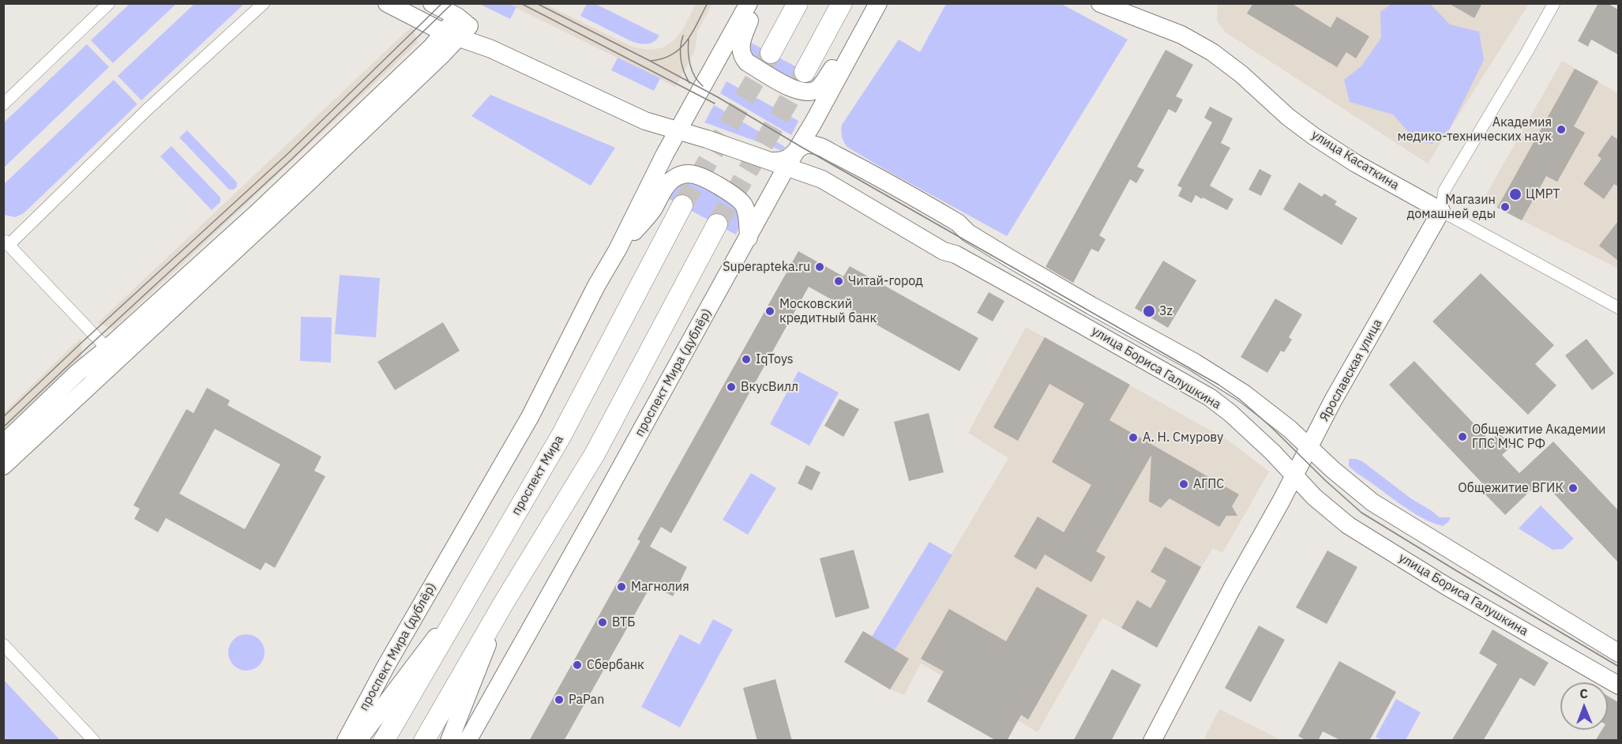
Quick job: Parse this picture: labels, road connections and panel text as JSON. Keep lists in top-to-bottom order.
{
  "streets": {
    "main road": [
      "улица Касаткина",
      "улица Бориса Галушкина",
      "Ярославская улица",
      "проспект Мира (дублёр)",
      "проспект Мира"
    ]
  },
  "crossings": [
    ["улица Касаткина", "Ярославская улица"],
    ["улица Бориса Галушкина", "Ярославская улица"],
    ["улица Бориса Галушкина", "проспект Мира (дублёр)"]
  ],
  "places": [
    "Академия медико-технических наук",
    "ЦМРТ",
    "Магазин домашней еды",
    "Superapteka.ru",
    "Читай-город",
    "Московский кредитный банк",
    "3z",
    "IqToys",
    "ВкусВилл",
    "Общежитие Академии ГПС МЧС РФ",
    "А. Н. Смурову",
    "АГПС",
    "Общежитие ВГИК",
    "Магнолия",
    "ВТБ",
    "Сбербанк",
    "PaPan"
  ],
  "north": "top"
}
